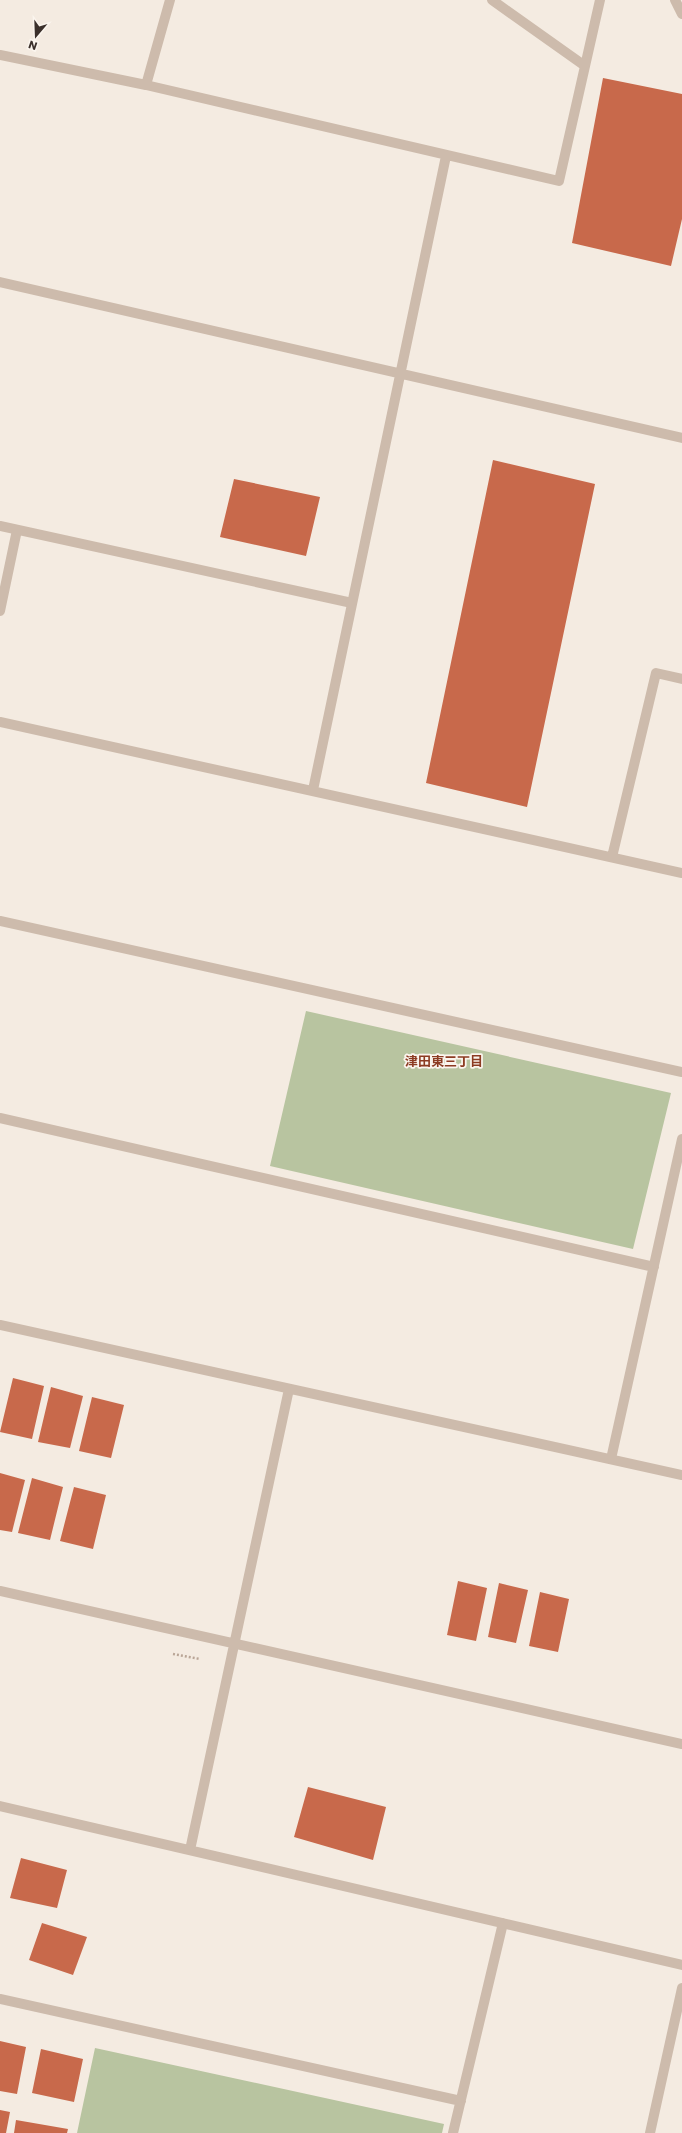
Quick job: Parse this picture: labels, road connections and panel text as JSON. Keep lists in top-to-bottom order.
{
  "districts": ["津田東三丁目"],
  "north": "bottom"
}
